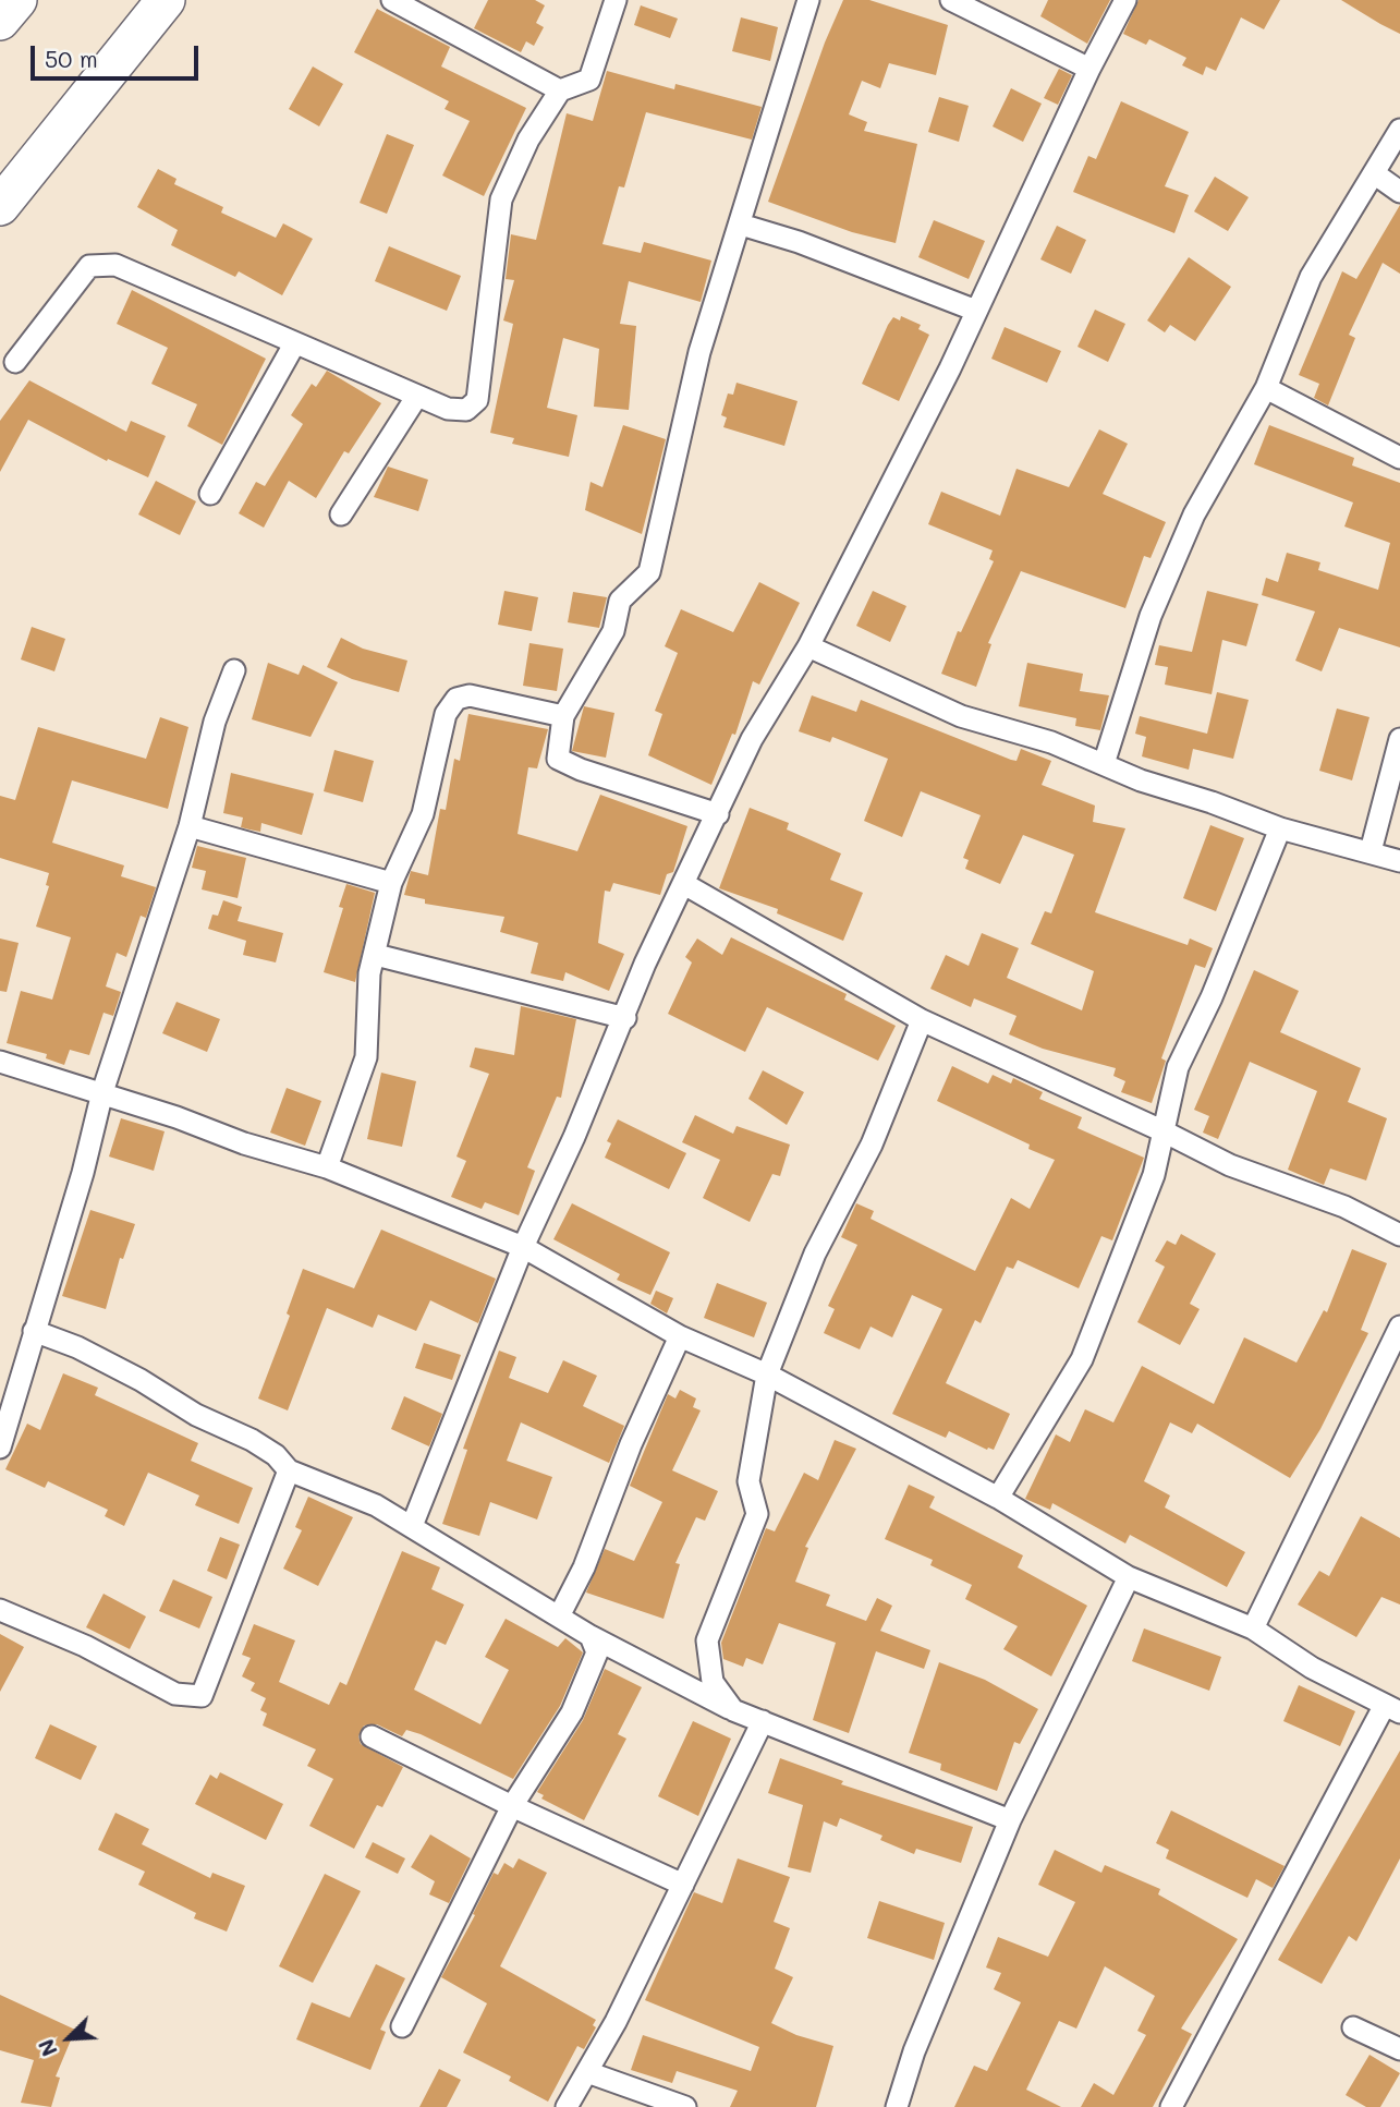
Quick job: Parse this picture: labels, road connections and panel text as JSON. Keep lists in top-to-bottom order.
{
  "scale_bar": "50 m",
  "north": "bottom left"
}
